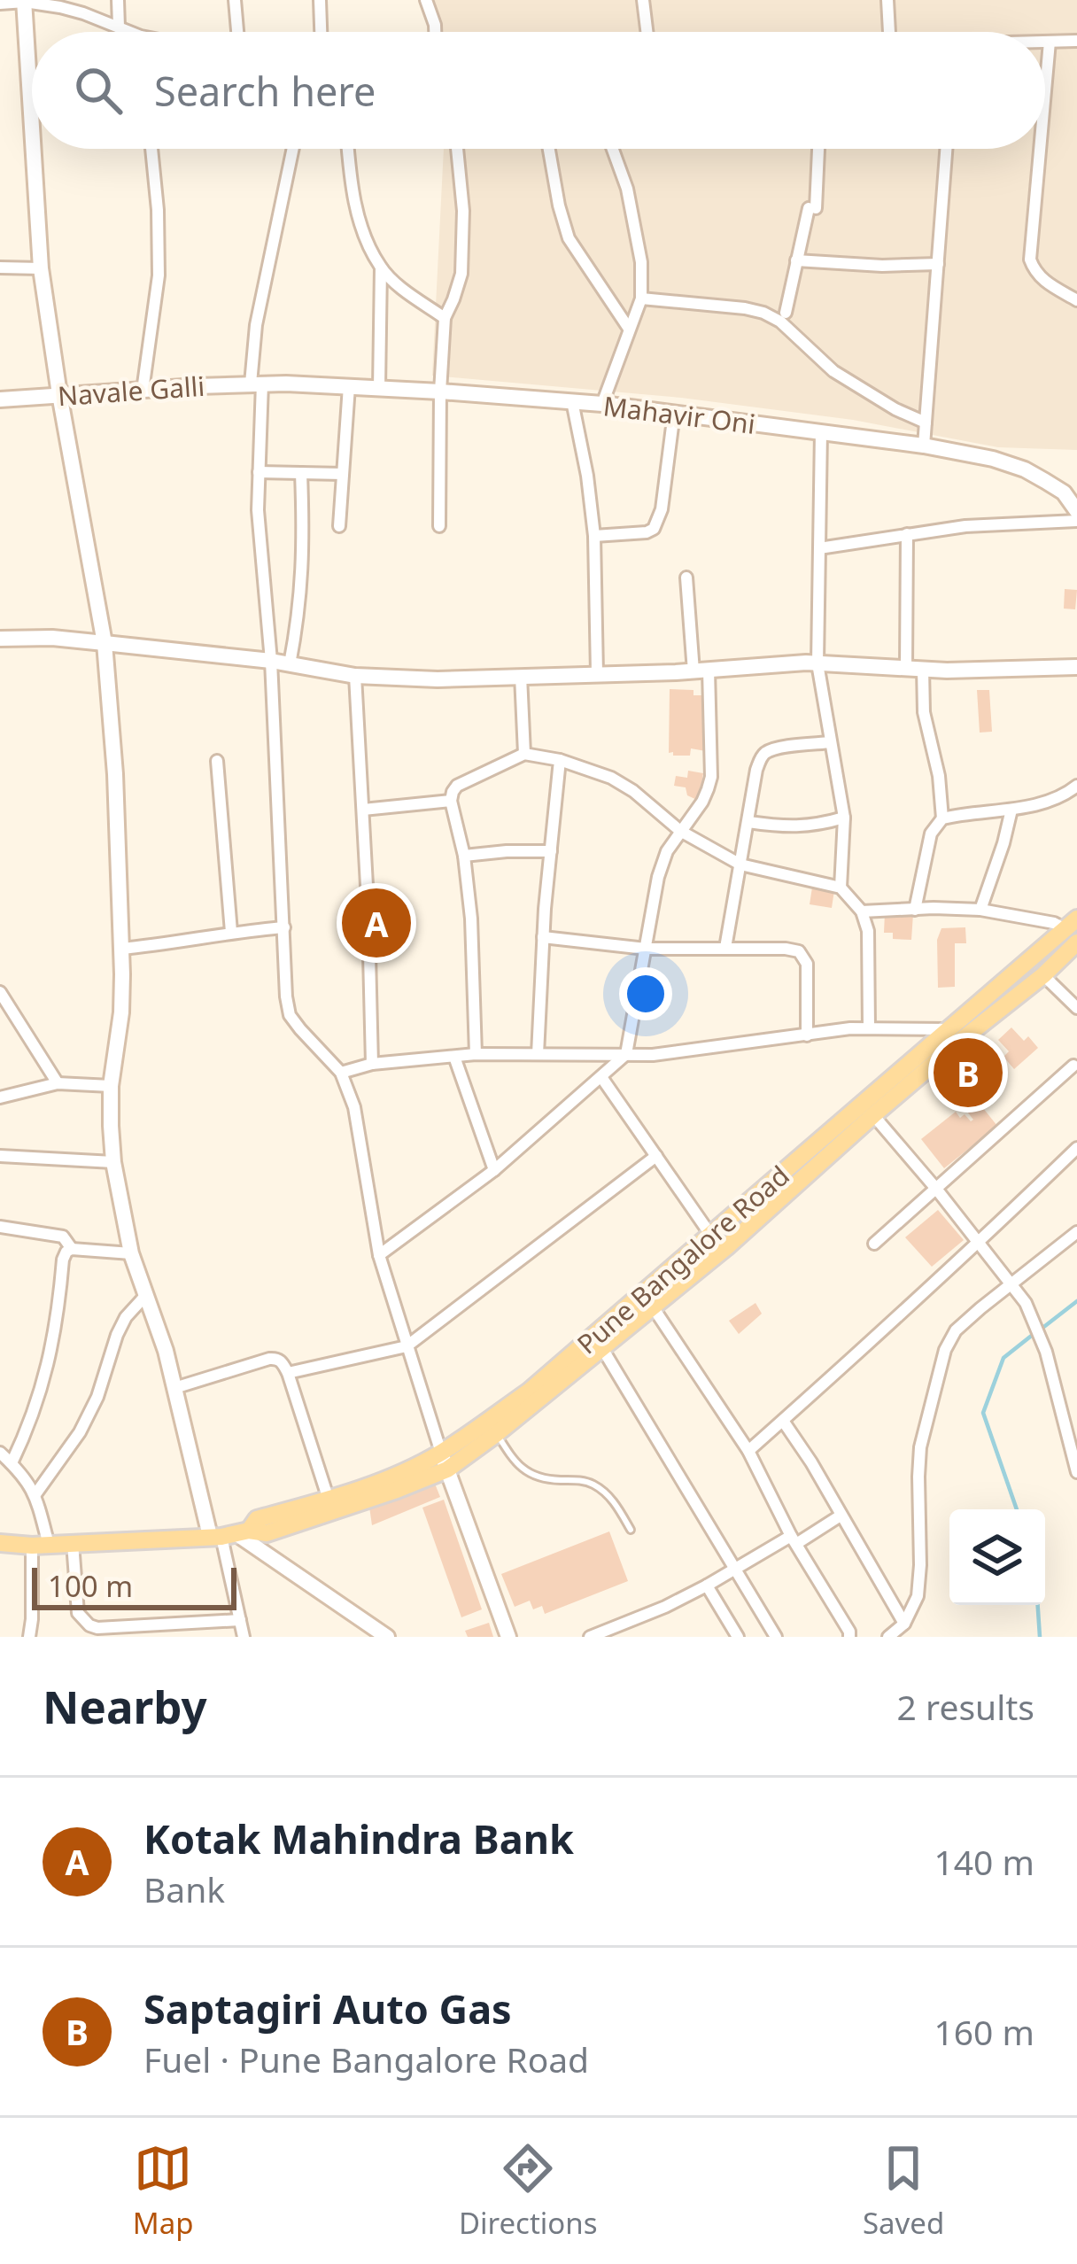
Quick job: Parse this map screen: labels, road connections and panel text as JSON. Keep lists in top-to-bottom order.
{
  "streets": {
    "main road": ["Pune Bangalore Road"],
    "street": ["Navale Galli", "Mahavir Oni"]
  },
  "crossings": [
    ["Navale Galli", "Mahavir Oni"]
  ],
  "scale_bar": "100 m",
  "page": {
    "search": "Search here",
    "pins": ["A", "B"],
    "scale": "100 m",
    "heading": ["Nearby", "2 results"],
    "list": [
      {
        "mark": "A",
        "name": "Kotak Mahindra Bank",
        "note": "Bank",
        "value": "140 m"
      },
      {
        "mark": "B",
        "name": "Saptagiri Auto Gas",
        "note": "Fuel · Pune Bangalore Road",
        "value": "160 m"
      }
    ],
    "nav": ["Map", "Directions", "Saved"]
  }
}
